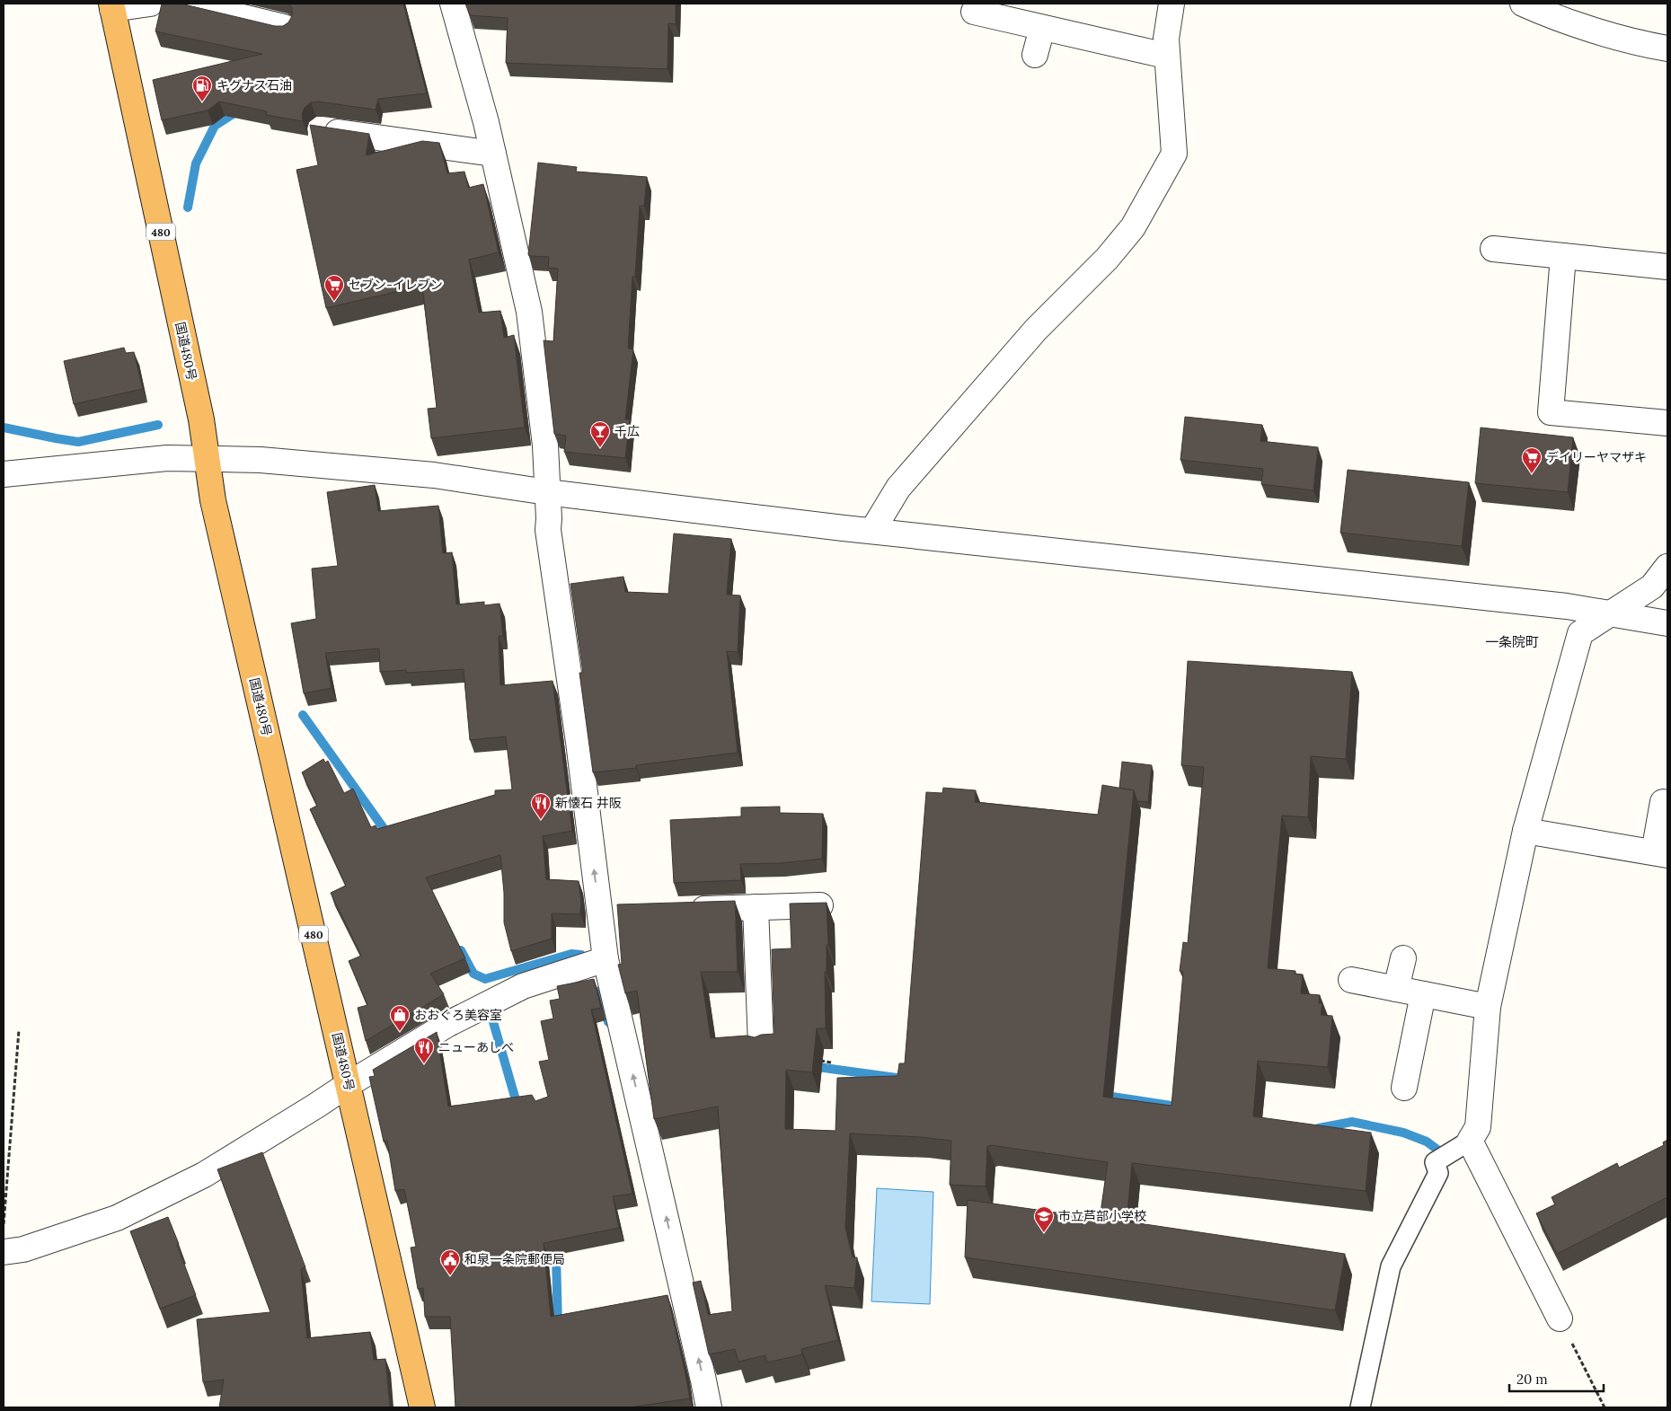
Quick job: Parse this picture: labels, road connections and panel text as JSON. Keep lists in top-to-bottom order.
{
  "streets": {
    "highway": ["480", "国道480号"]
  },
  "districts": ["一条院町"],
  "places": {
    "fuel station": ["キグナス石油"],
    "supermarket": ["セブン-イレブン", "デイリーヤマザキ"],
    "bar": ["千広"],
    "restaurant": ["新懐石 井阪", "ニューあしべ"],
    "shop": ["おおぐろ美容室"],
    "school or university": ["市立芦部小学校"],
    "public building": ["和泉一条院郵便局"]
  },
  "scale_bar": "20 m"
}
